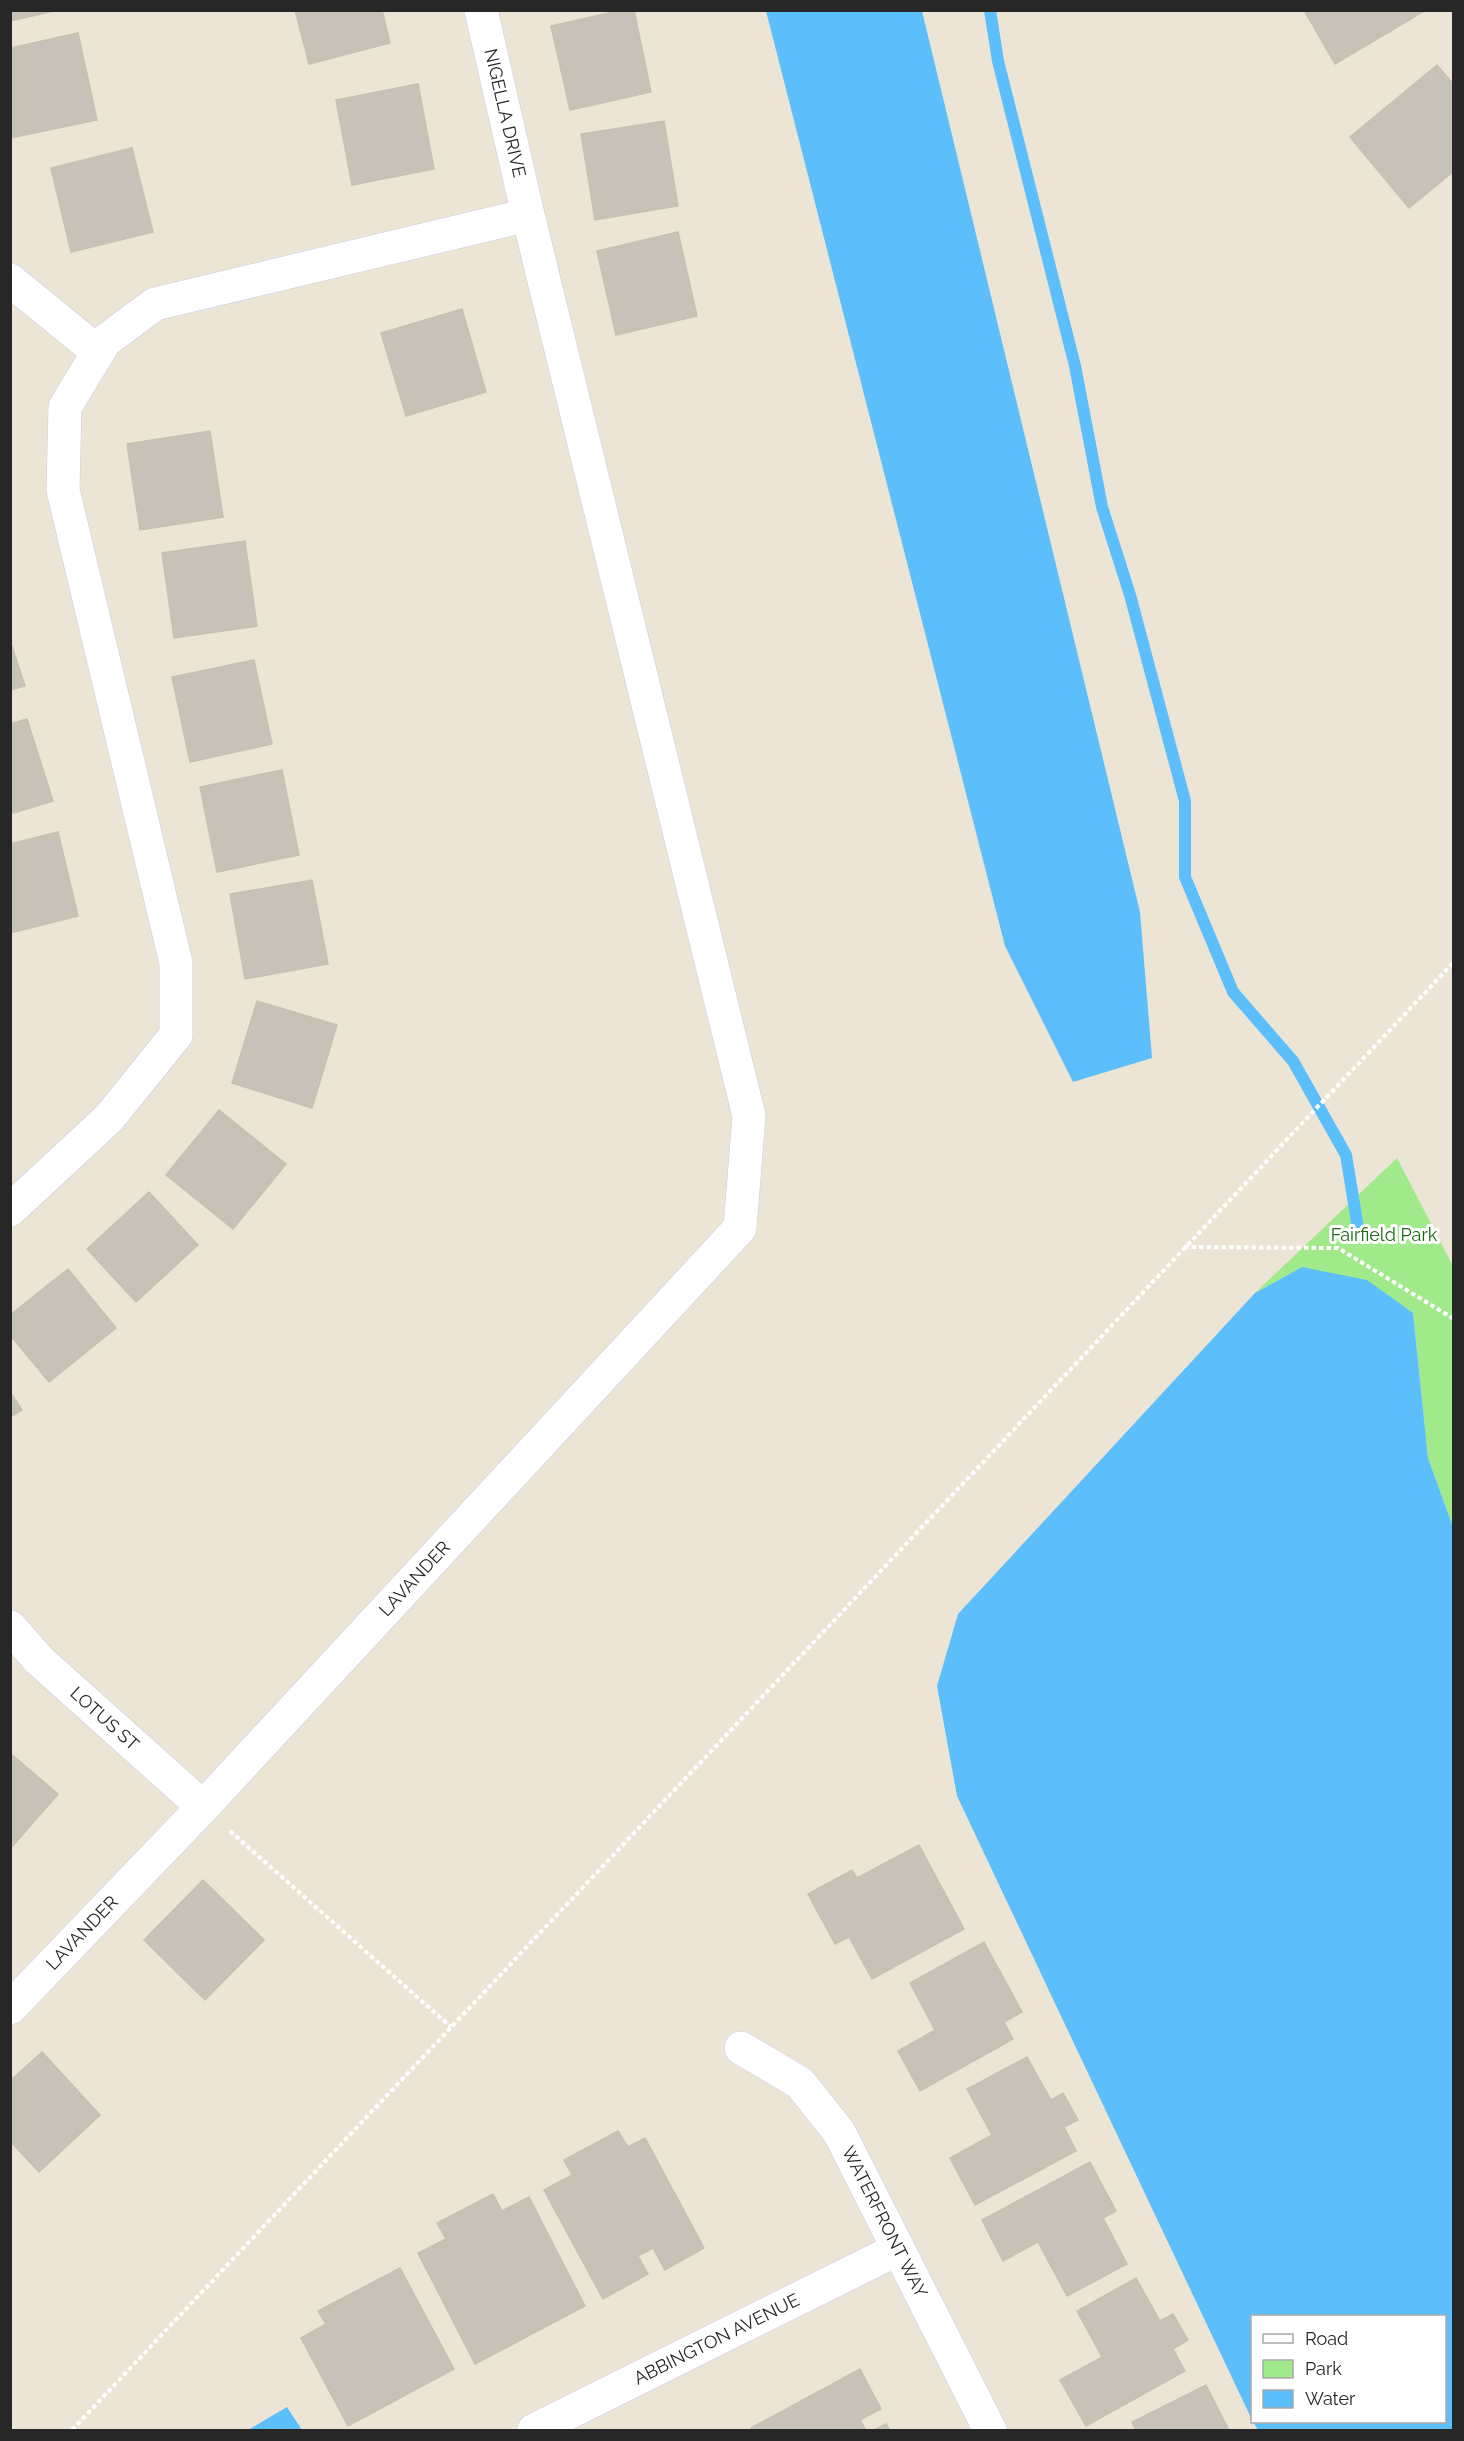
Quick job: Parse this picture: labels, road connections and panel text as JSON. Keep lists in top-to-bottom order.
{
  "streets": {
    "street": [
      "NIGELLA DRIVE",
      "LAVANDER",
      "LOTUS ST",
      "WATERFRONT WAY",
      "ABBINGTON AVENUE"
    ]
  },
  "crossings": [
    ["NIGELLA DRIVE", "LAVANDER"],
    ["LAVANDER", "LOTUS ST"],
    ["WATERFRONT WAY", "ABBINGTON AVENUE"]
  ],
  "parks": ["Fairfield Park"],
  "legend": ["Road", "Park", "Water"]
}
